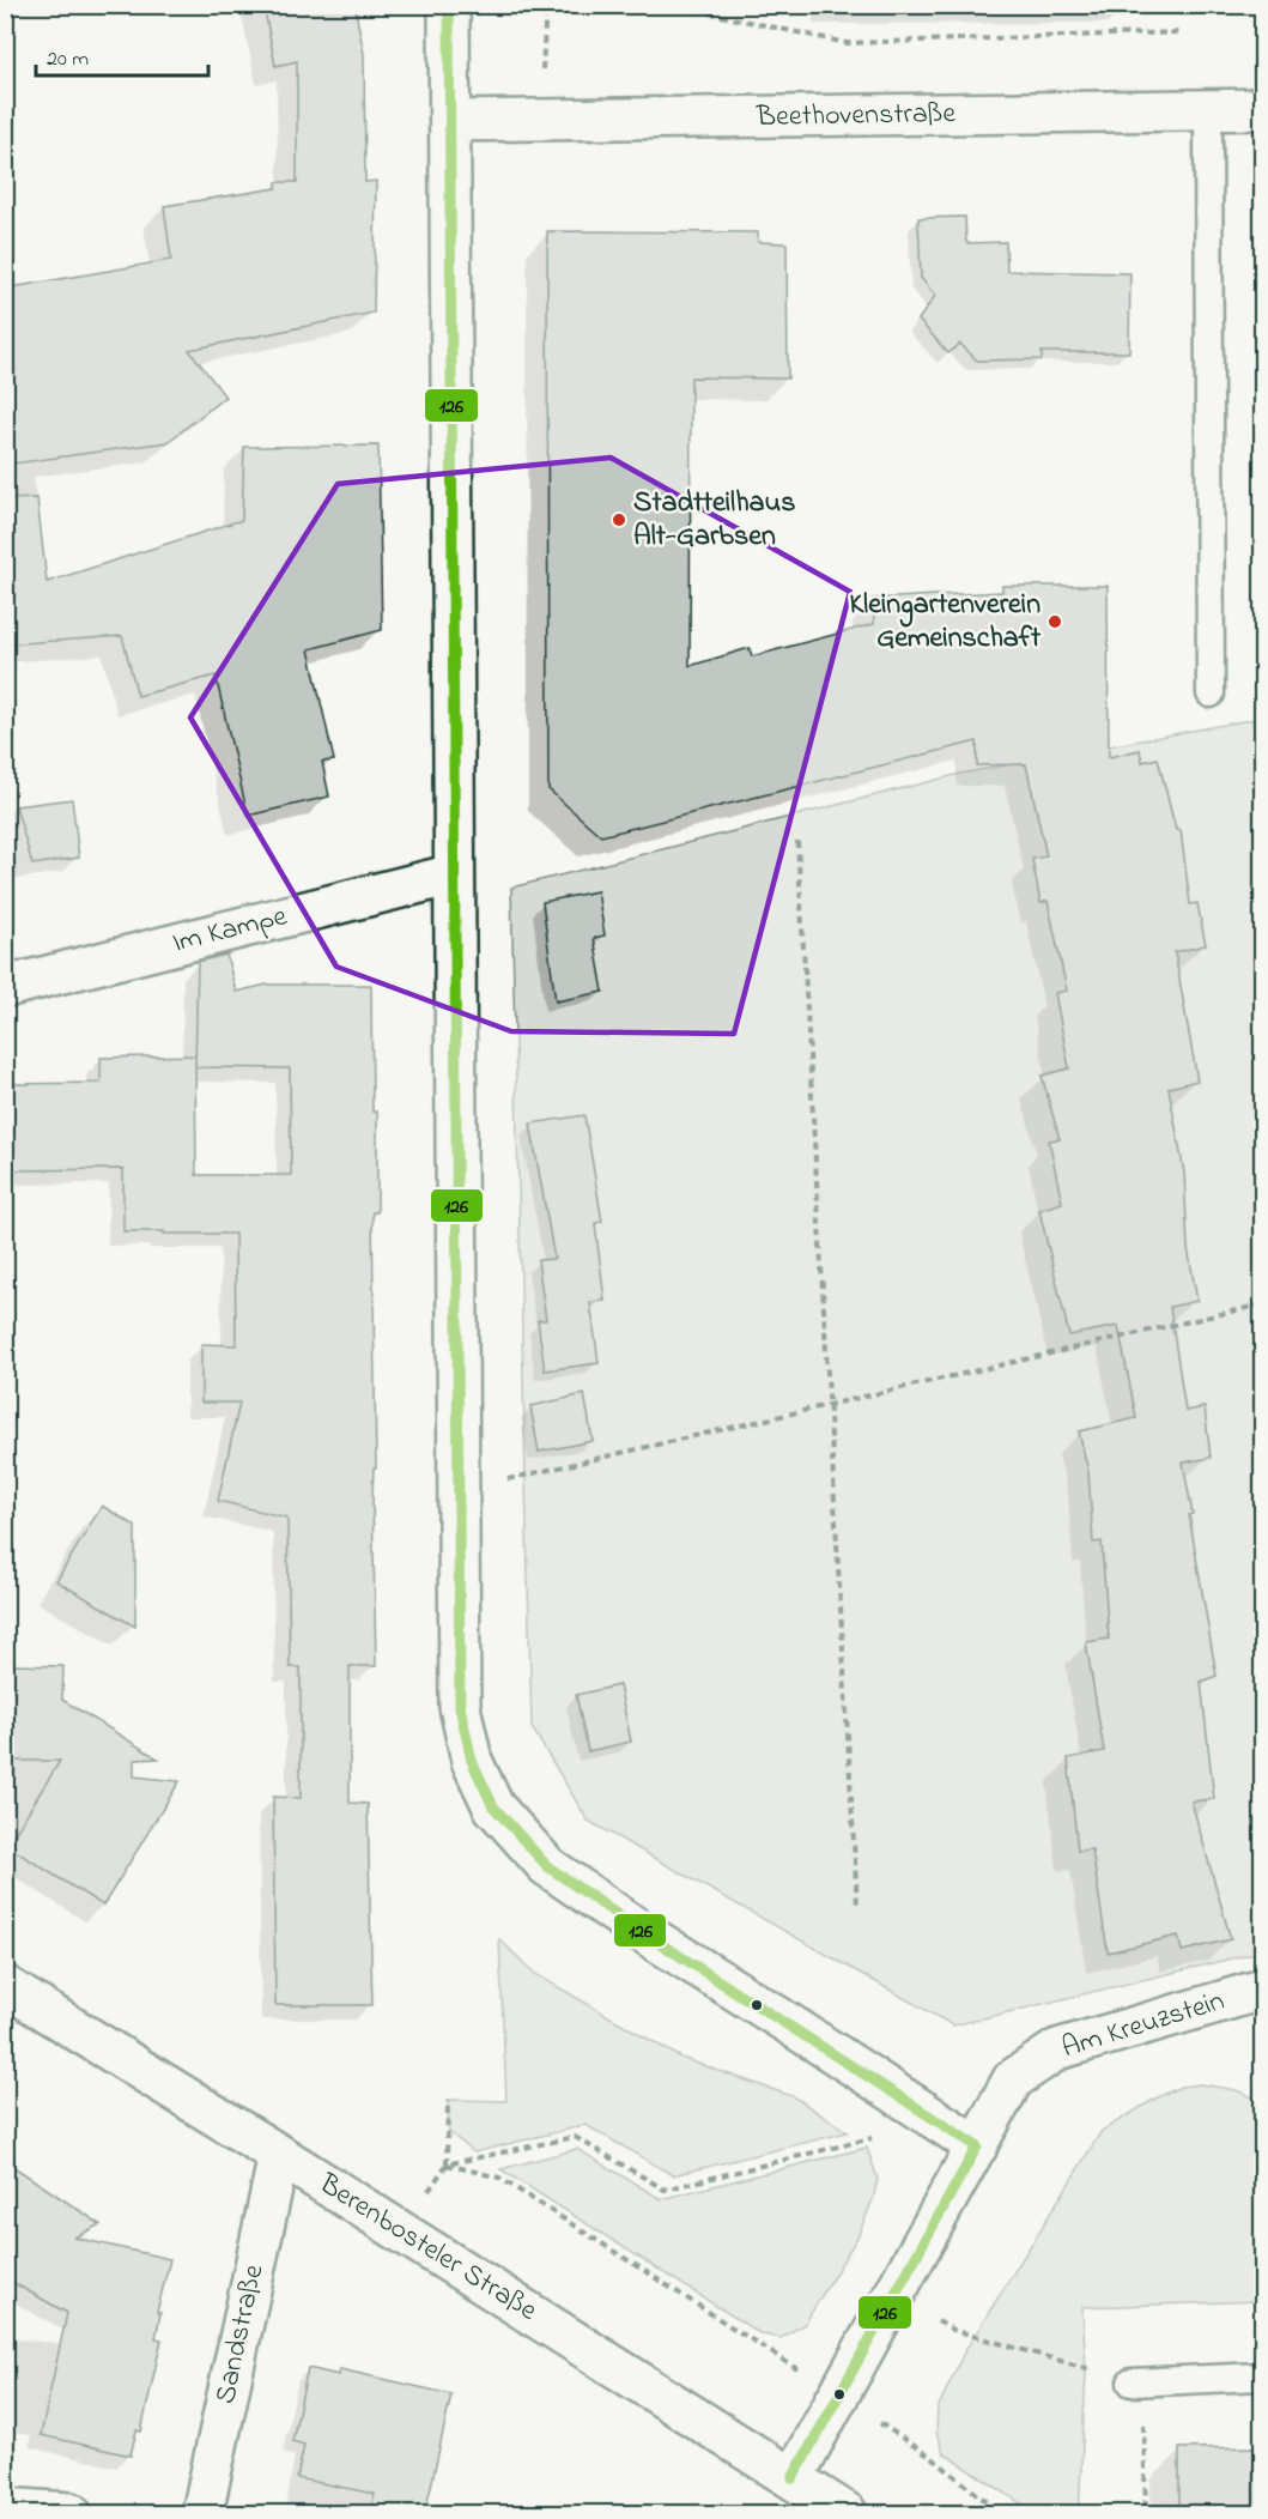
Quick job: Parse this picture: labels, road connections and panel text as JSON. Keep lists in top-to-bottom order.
{
  "streets": {
    "street": [
      "Beethovenstraße",
      "Im Kampe",
      "Am Kreuzstein",
      "Berenbosteler Straße",
      "Sandstraße"
    ]
  },
  "crossings": [
    ["Am Kreuzstein", "Berenbosteler Straße"],
    ["Berenbosteler Straße", "Sandstraße"]
  ],
  "places": ["Stadtteilhaus Alt-Garbsen", "Kleingartenverein Gemeinschaft"],
  "lines": ["transit line 126"],
  "scale_bar": "20 m"
}
